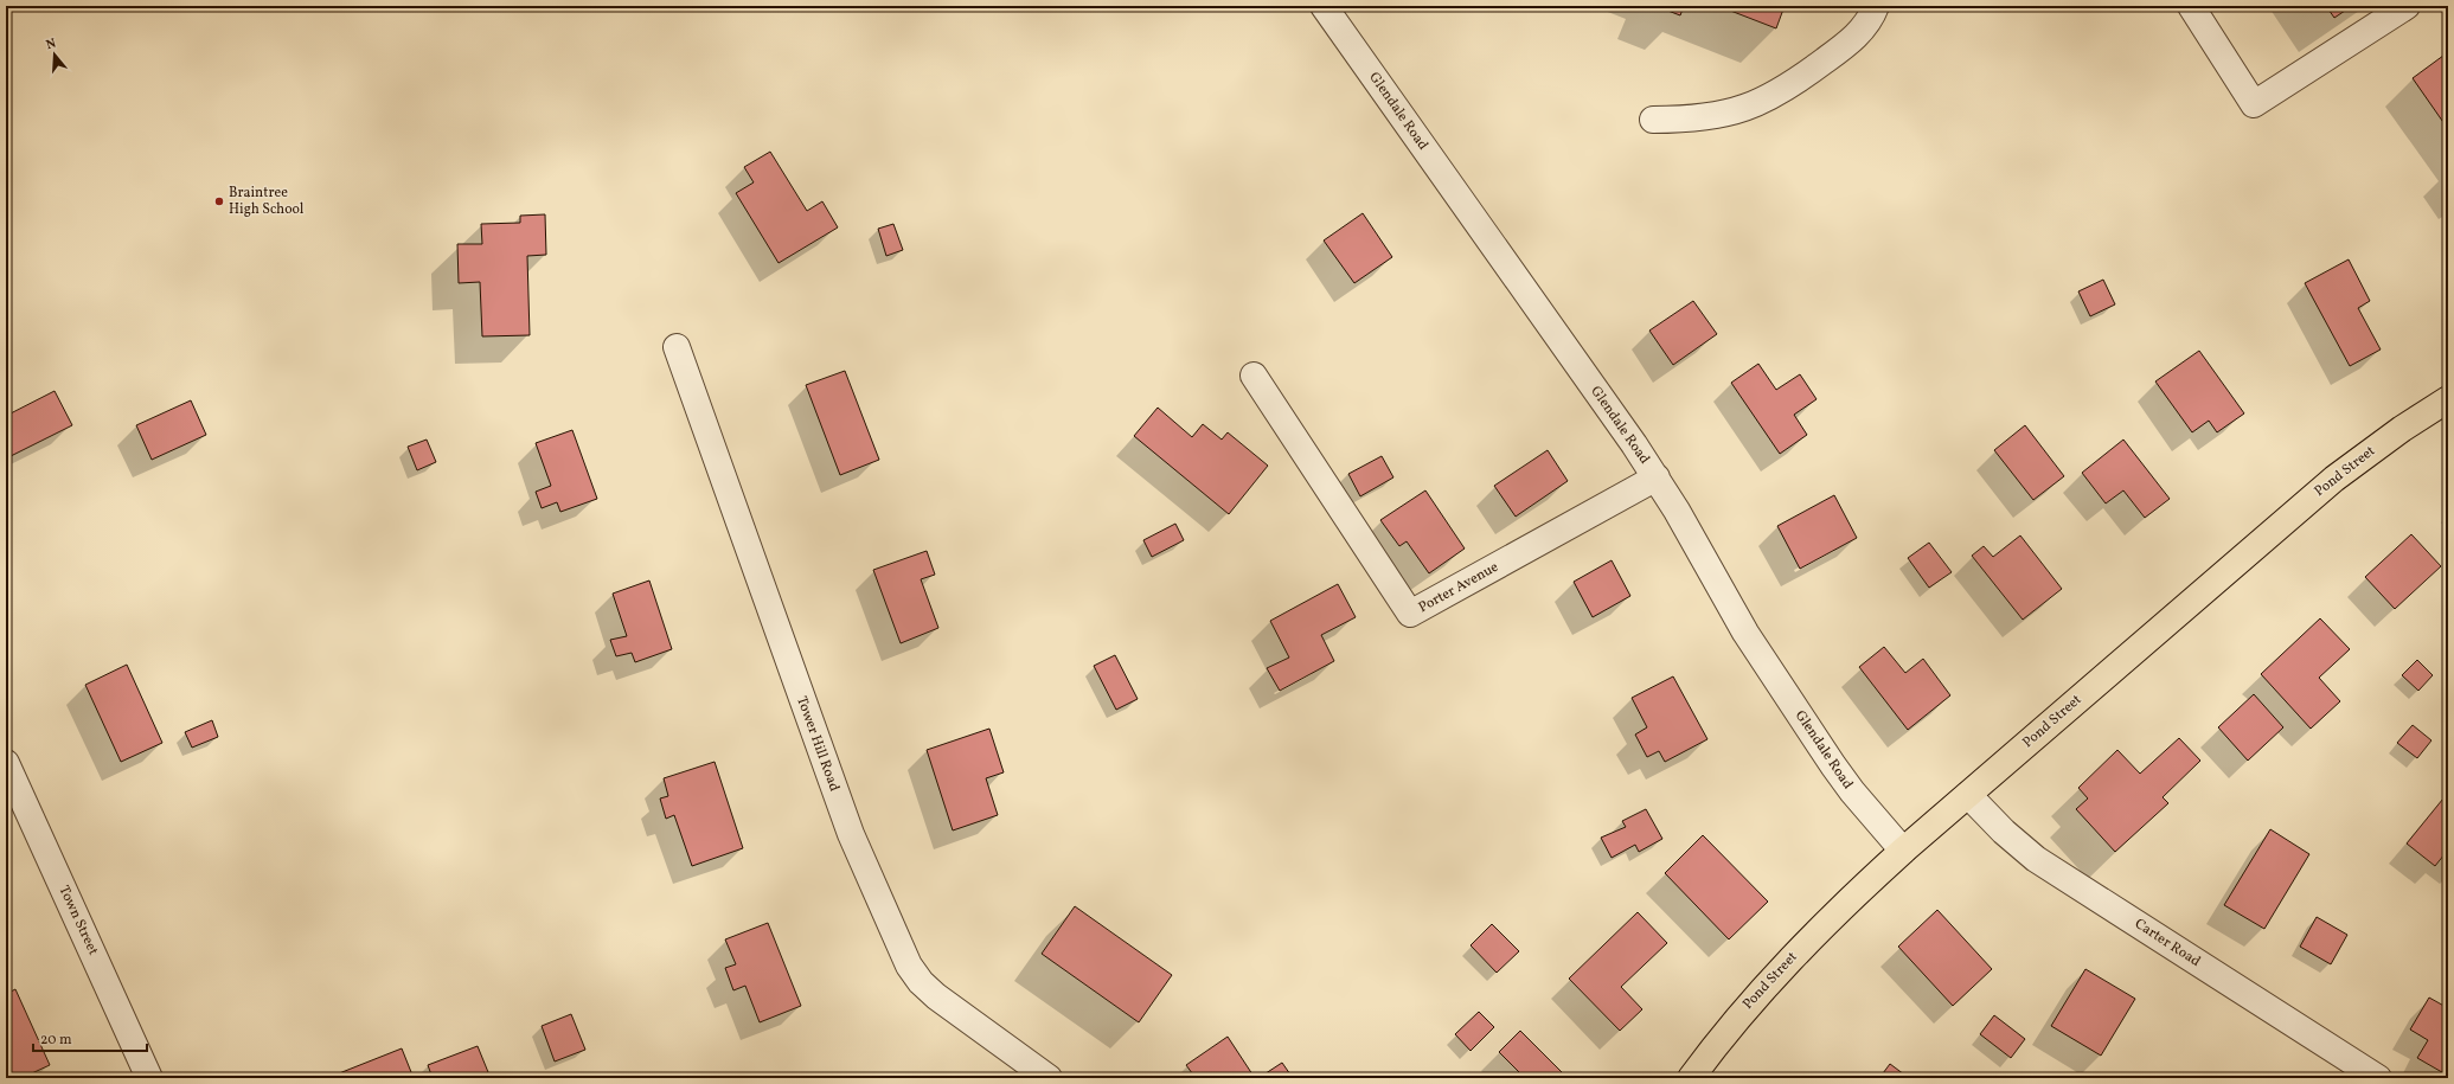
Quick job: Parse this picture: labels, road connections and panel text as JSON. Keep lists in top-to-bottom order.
{
  "streets": {
    "main road": ["Pond Street"],
    "street": [
      "Glendale Road",
      "Porter Avenue",
      "Tower Hill Road",
      "Town Street",
      "Carter Road"
    ]
  },
  "crossings": [
    ["Glendale Road", "Pond Street"],
    ["Glendale Road", "Porter Avenue"],
    ["Pond Street", "Carter Road"]
  ],
  "places": ["Braintree High School"],
  "scale_bar": "20 m",
  "north": "top"
}
